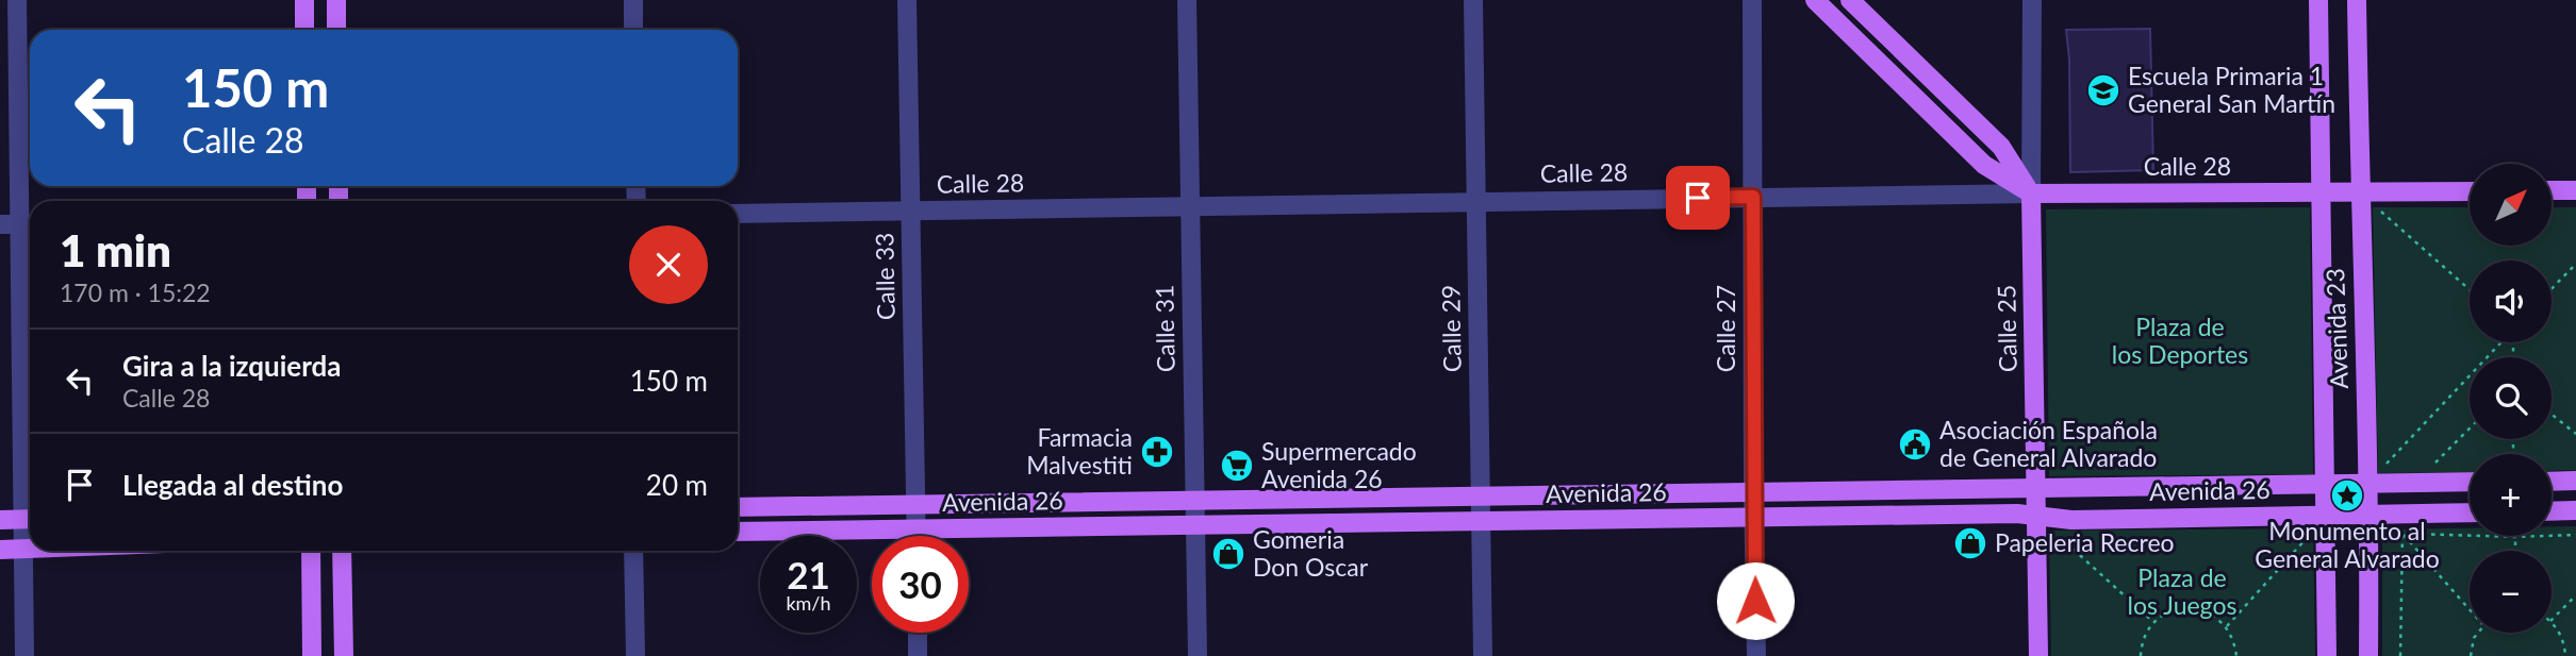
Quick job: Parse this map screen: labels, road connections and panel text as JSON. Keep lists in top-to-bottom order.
{
  "streets": {
    "main road": [
      "Calle 28",
      "Calle 25",
      "Avenida 23",
      "Avenida 26"
    ],
    "street": [
      "Calle 33",
      "Calle 31",
      "Calle 29",
      "Calle 27"
    ]
  },
  "crossings": [
    ["Calle 28", "Calle 33"],
    ["Calle 28", "Calle 31"],
    ["Calle 28", "Calle 29"],
    ["Calle 28", "Calle 27"],
    ["Calle 28", "Calle 25"],
    ["Calle 28", "Avenida 23"],
    ["Calle 33", "Avenida 26"],
    ["Calle 31", "Avenida 26"],
    ["Calle 29", "Avenida 26"],
    ["Calle 27", "Avenida 26"],
    ["Calle 25", "Avenida 26"],
    ["Avenida 23", "Avenida 26"]
  ],
  "parks": ["Plaza de los Deportes", "Plaza de los Juegos"],
  "places": {
    "school or university": ["Escuela Primaria 1 General San Martín"],
    "public building": ["Asociación Española de General Alvarado"],
    "pharmacy": ["Farmacia Malvestiti"],
    "supermarket": ["Supermercado Avenida 26"],
    "place": ["Monumento al General Alvarado"],
    "shop": ["Papeleria Recreo", "Gomeria Don Oscar"]
  },
  "north": "top right",
  "page": {
    "turn": ["150 m", "Calle 28"],
    "map_buttons": ["+", "−"],
    "heading": ["1 min", "170 m · 15:22"],
    "list": [
      {
        "name": "Gira a la izquierda",
        "note": "Calle 28",
        "value": "150 m"
      },
      {
        "name": "Llegada al destino",
        "value": "20 m"
      }
    ],
    "speed": "21 km/h",
    "limit": "30"
  }
}
